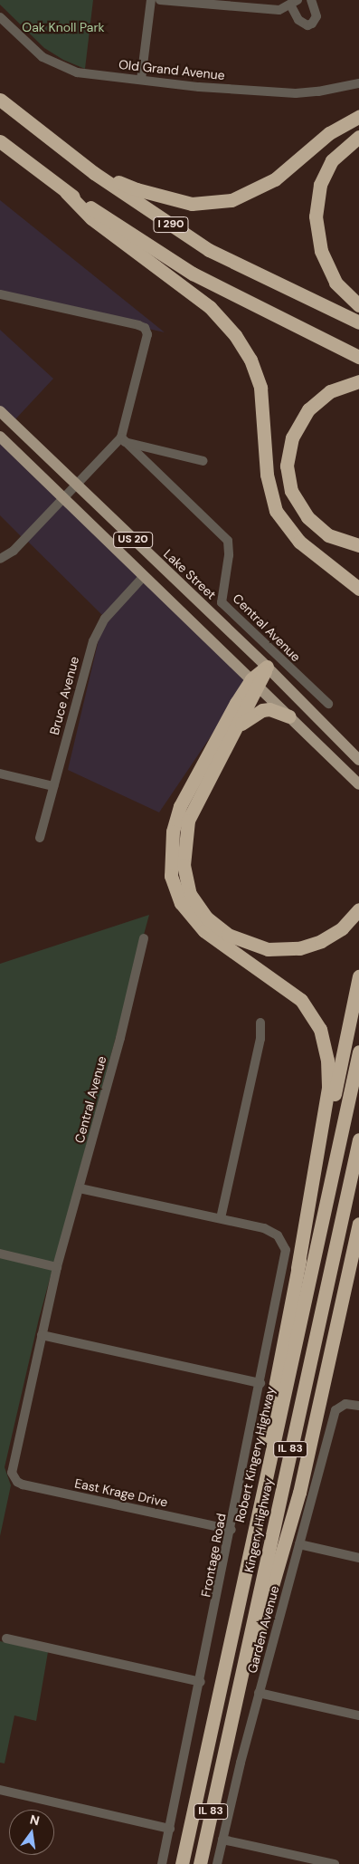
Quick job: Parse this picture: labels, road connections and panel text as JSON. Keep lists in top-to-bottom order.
{
  "streets": {
    "highway": [
      "I 290",
      "IL 83",
      "Robert Kingery Highway",
      "Kingery Highway"
    ],
    "main road": ["US 20", "Lake Street"],
    "street": [
      "Old Grand Avenue",
      "Central Avenue",
      "Bruce Avenue",
      "East Krage Drive",
      "Frontage Road",
      "Garden Avenue"
    ]
  },
  "crossings": [
    ["US 20", "Bruce Avenue"],
    ["Central Avenue", "East Krage Drive"],
    ["East Krage Drive", "Frontage Road"]
  ],
  "parks": ["Oak Knoll Park"],
  "north": "top"
}
